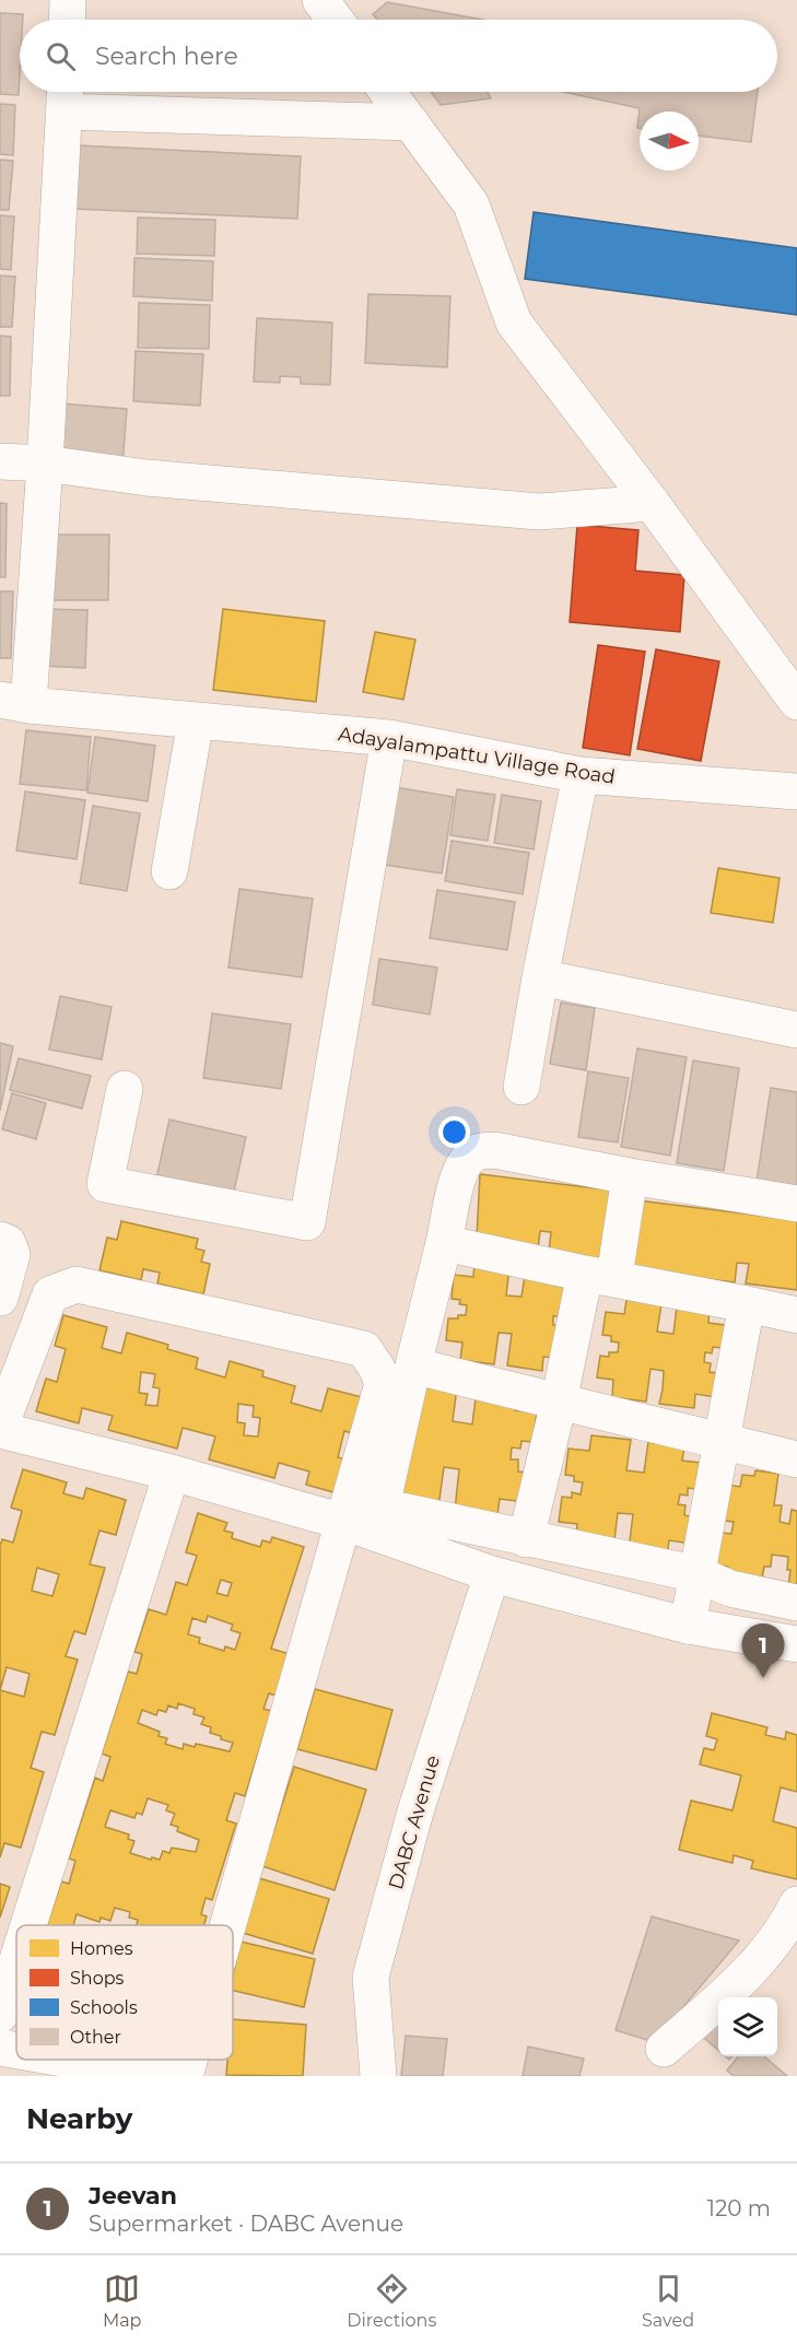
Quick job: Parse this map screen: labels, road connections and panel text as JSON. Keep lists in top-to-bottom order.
{
  "streets": {
    "street": ["Adayalampattu Village Road", "DABC Avenue"]
  },
  "legend": [
    "Homes",
    "Shops",
    "Schools",
    "Other"
  ],
  "north": "right",
  "page": {
    "search": "Search here",
    "pins": "1",
    "heading": "Nearby",
    "list": [
      {
        "mark": "1",
        "name": "Jeevan",
        "note": "Supermarket · DABC Avenue",
        "value": "120 m"
      }
    ],
    "nav": ["Map", "Directions", "Saved"]
  }
}
